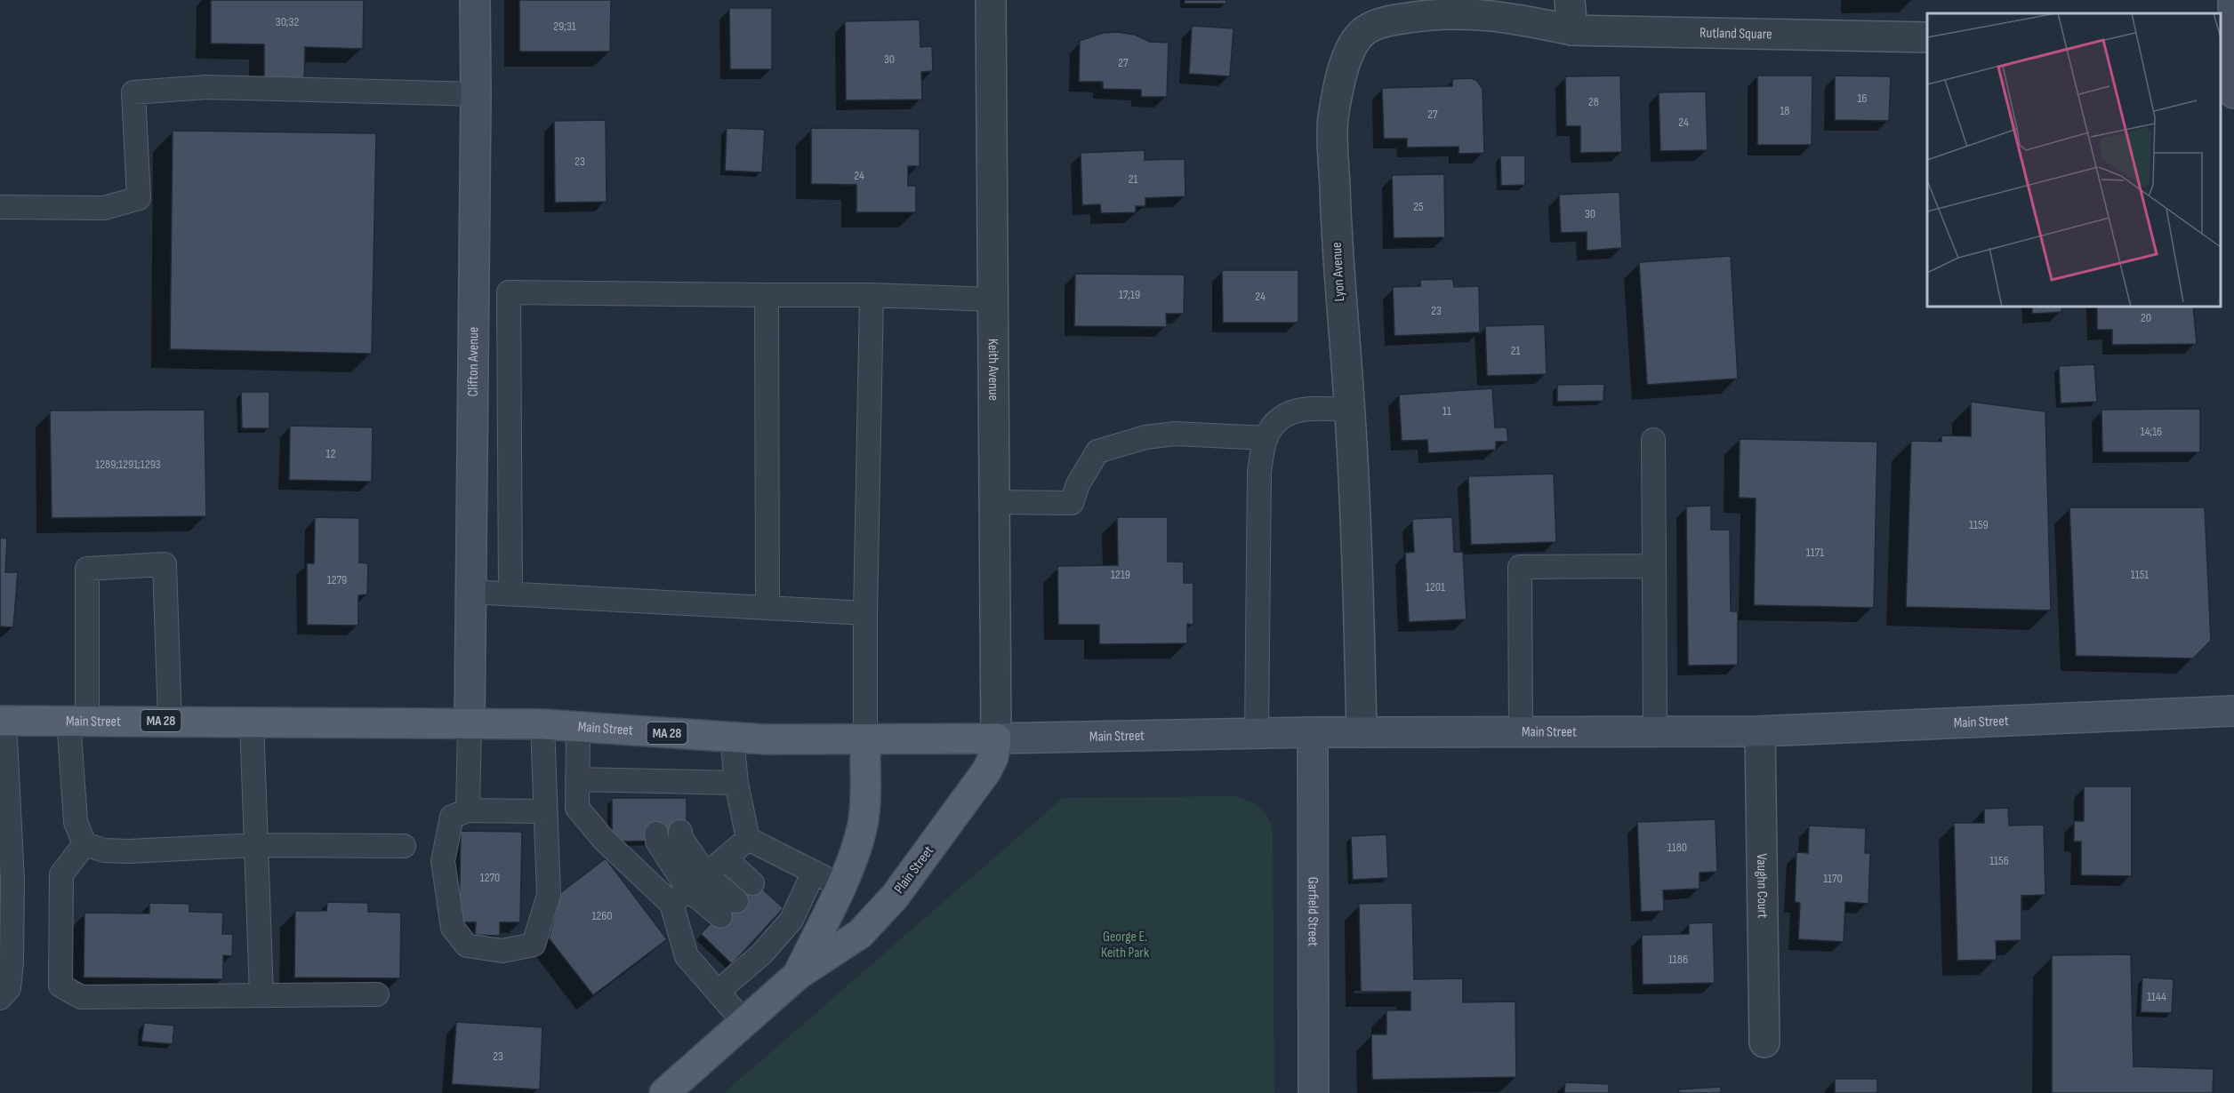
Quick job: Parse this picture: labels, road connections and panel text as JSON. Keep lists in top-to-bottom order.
{
  "streets": {
    "main road": [
      "Clifton Avenue",
      "Main Street",
      "MA 28",
      "Plain Street",
      "Garfield Street"
    ],
    "street": [
      "Rutland Square",
      "Lyon Avenue",
      "Keith Avenue",
      "Vaughn Court"
    ]
  },
  "crossings": [
    ["Rutland Square", "Lyon Avenue"],
    ["Lyon Avenue", "Main Street"],
    ["Clifton Avenue", "Main Street"],
    ["Keith Avenue", "Main Street"],
    ["Keith Avenue", "Plain Street"],
    ["Main Street", "Plain Street"],
    ["Main Street", "Vaughn Court"],
    ["Main Street", "Garfield Street"]
  ],
  "parks": ["George E. Keith Park"],
  "house_numbers": [
    "30;32",
    "29;31",
    "30",
    "27",
    "16",
    "28",
    "18",
    "27",
    "24",
    "23",
    "24",
    "21",
    "25",
    "30",
    "17;19",
    "24",
    "23",
    "20",
    "21",
    "11",
    "14;16",
    "12",
    "1289;1291;1293",
    "1159",
    "1171",
    "1219",
    "1151",
    "1279",
    "1201",
    "1180",
    "1156",
    "1270",
    "1170",
    "1260",
    "1186",
    "1144",
    "23"
  ]
}
